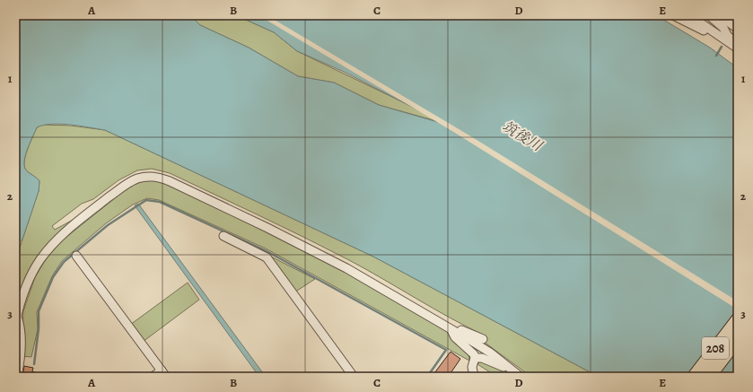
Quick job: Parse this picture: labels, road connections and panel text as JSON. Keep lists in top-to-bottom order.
{
  "streets": {
    "highway": ["208"]
  },
  "water": ["筑後川"],
  "grid": {
    "columns": [
      "A",
      "B",
      "C",
      "D",
      "E"
    ],
    "rows": ["1", "2", "3"]
  }
}
